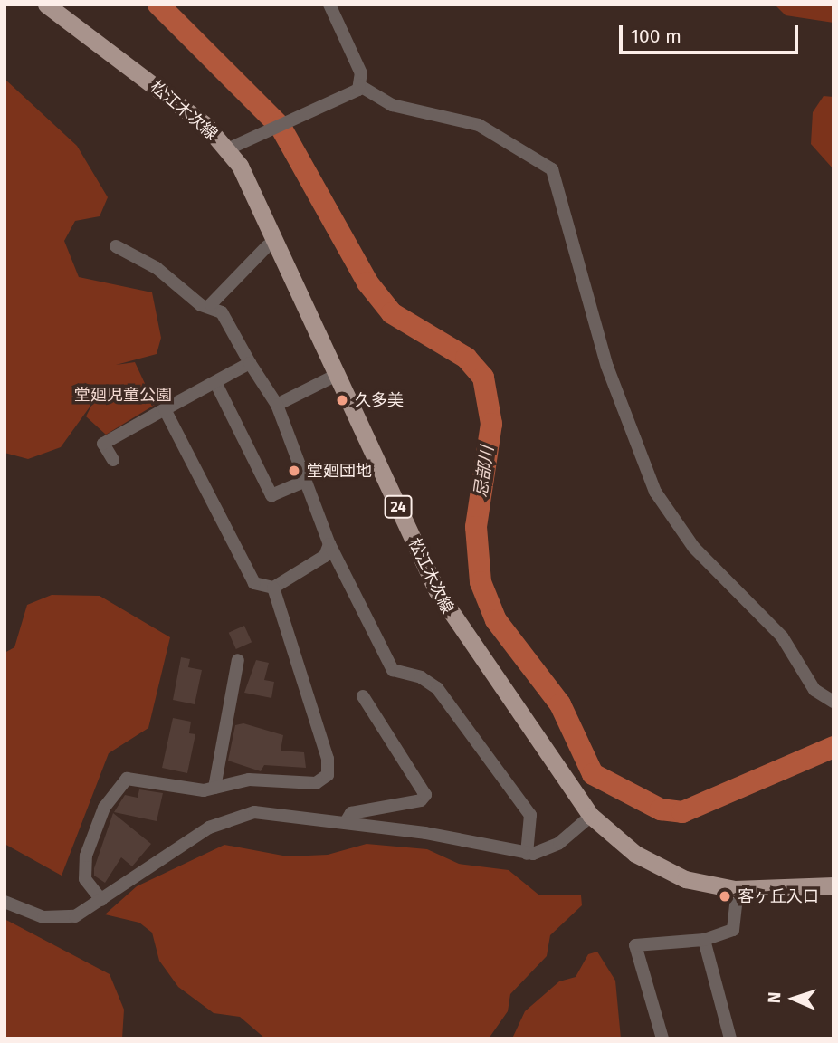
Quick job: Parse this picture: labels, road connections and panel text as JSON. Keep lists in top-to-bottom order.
{
  "streets": {
    "main road": ["松江木次線", "24"]
  },
  "water": ["忌部川"],
  "parks": ["堂廻児童公園"],
  "places": ["久多美", "堂廻団地", "客ヶ丘入口"],
  "scale_bar": "100 m",
  "north": "left"
}
